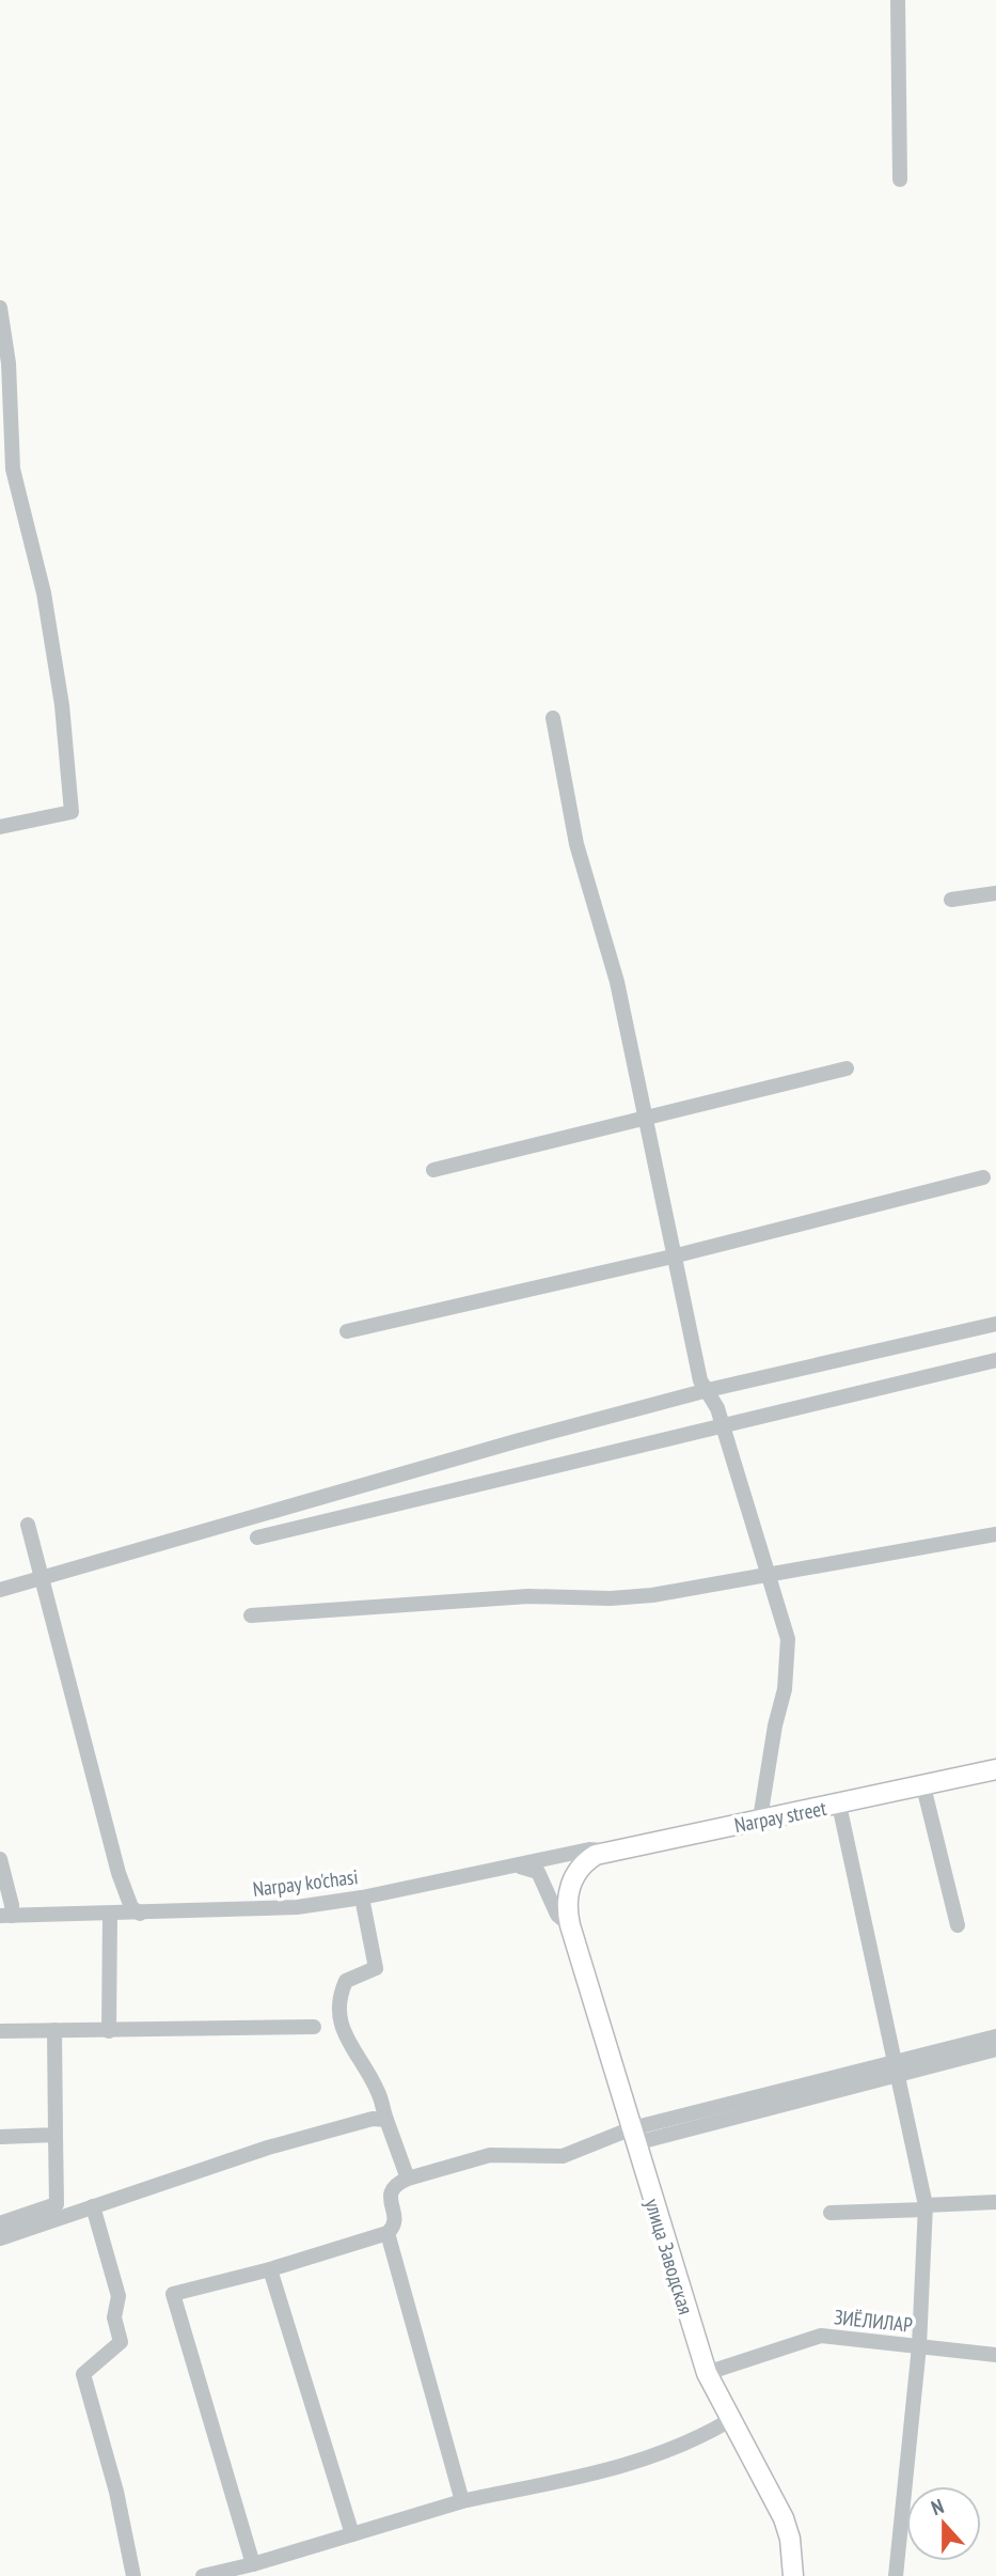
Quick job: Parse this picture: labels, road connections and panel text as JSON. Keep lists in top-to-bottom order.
{
  "streets": {
    "main road": ["Narpay street", "улица Заводская"],
    "street": ["Narpay ko'chasi", "ЗИЁЛИЛАР"]
  },
  "crossings": [
    ["Narpay street", "Narpay ko'chasi"],
    ["Narpay street", "улица Заводская"],
    ["Narpay ko'chasi", "улица Заводская"],
    ["улица Заводская", "ЗИЁЛИЛАР"]
  ],
  "north": "top"
}
